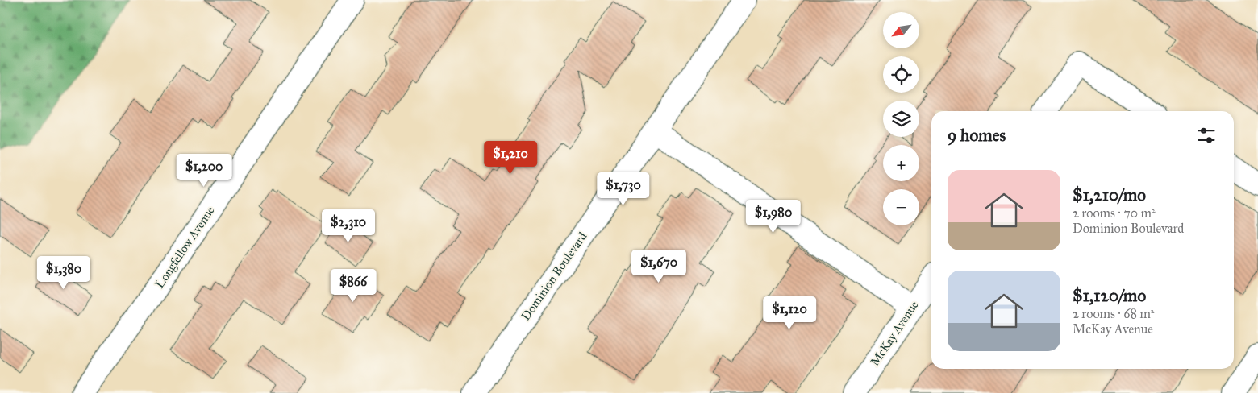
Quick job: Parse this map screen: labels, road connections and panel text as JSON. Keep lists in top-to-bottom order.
{
  "streets": {
    "street": ["Longfellow Avenue", "Dominion Boulevard", "McKay Avenue"]
  },
  "north": "bottom left",
  "page": {
    "map_buttons": ["+", "−"],
    "heading": "9 homes",
    "price": [
      "$1,210",
      "$1,200",
      "$1,730",
      "$1,980",
      "$2,310",
      "$1,670",
      "$1,380",
      "$866",
      "$1,120"
    ],
    "list": [
      {
        "name": "$1,210/mo",
        "note": "2 rooms · 70 m² · Dominion Boulevard"
      },
      {
        "name": "$1,120/mo",
        "note": "2 rooms · 68 m² · McKay Avenue"
      }
    ]
  }
}
